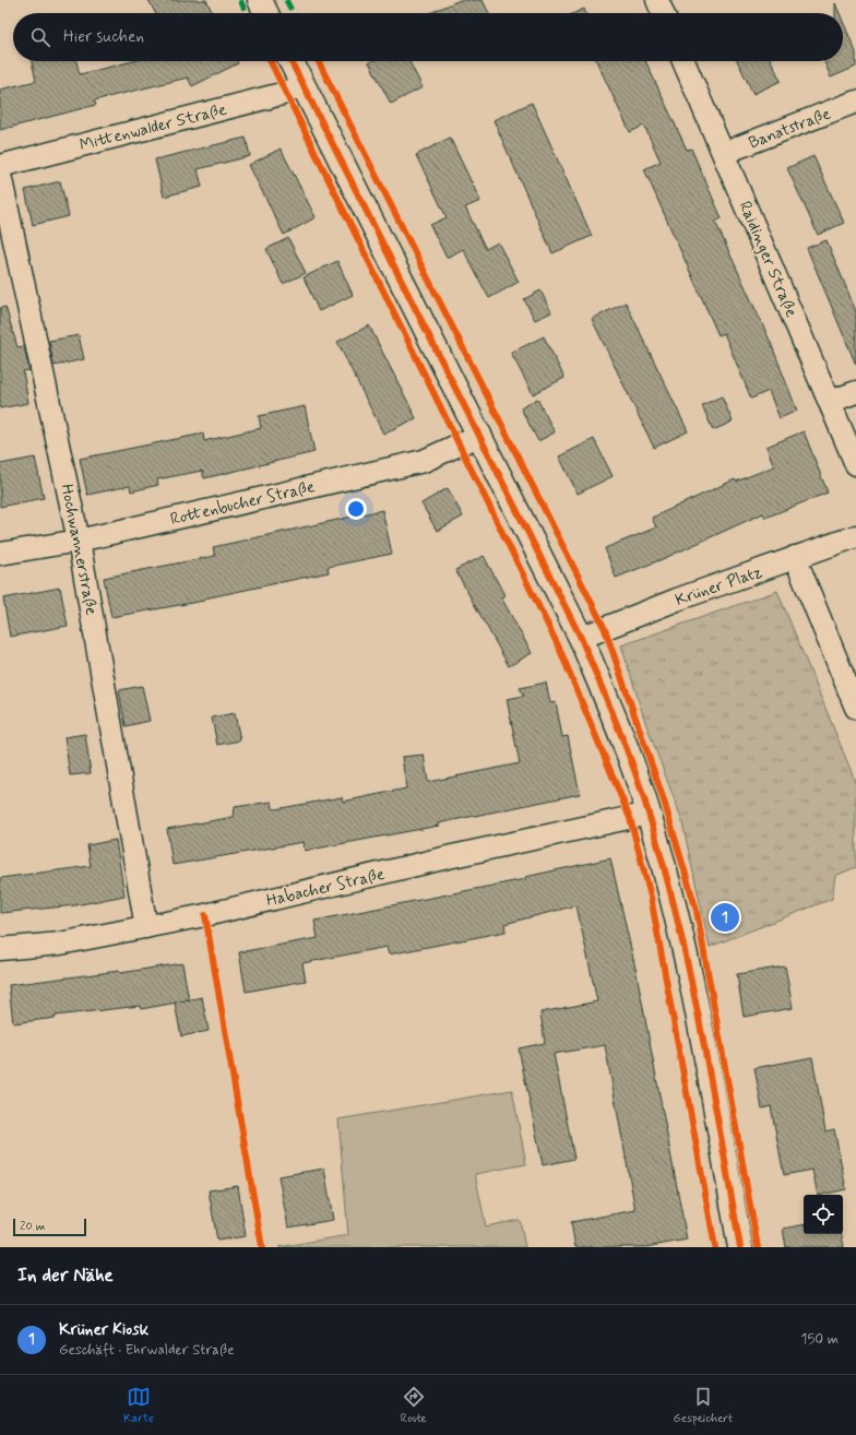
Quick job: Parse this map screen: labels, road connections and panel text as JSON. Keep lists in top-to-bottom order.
{
  "streets": {
    "street": [
      "Mittenwalder Straße",
      "Banatstraße",
      "Raidinger Straße",
      "Rottenbucher Straße",
      "Hochwannerstraße",
      "Krüner Platz",
      "Habacher Straße"
    ]
  },
  "crossings": [
    ["Banatstraße", "Raidinger Straße"],
    ["Rottenbucher Straße", "Hochwannerstraße"],
    ["Hochwannerstraße", "Habacher Straße"]
  ],
  "scale_bar": "20 m",
  "page": {
    "search": "Hier suchen",
    "pins": "1",
    "scale": "20 m",
    "heading": "In der Nähe",
    "list": [
      {
        "mark": "1",
        "name": "Krüner Kiosk",
        "note": "Geschäft · Ehrwalder Straße",
        "value": "150 m"
      }
    ],
    "nav": ["Karte", "Route", "Gespeichert"]
  }
}
